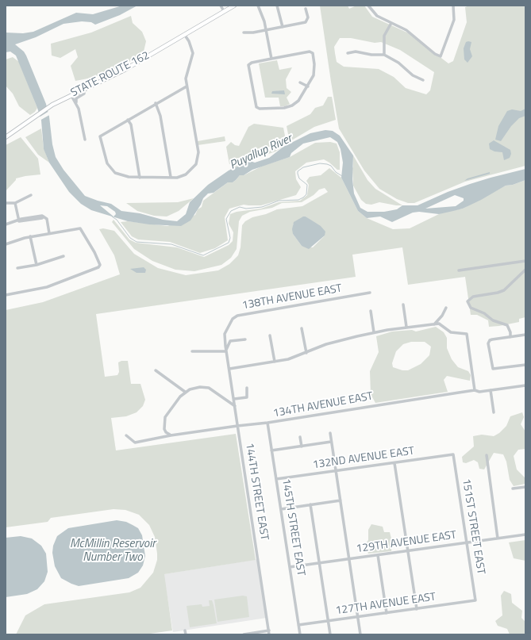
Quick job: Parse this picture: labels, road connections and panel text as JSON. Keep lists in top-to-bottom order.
{
  "streets": {
    "main road": ["STATE ROUTE 162"],
    "street": [
      "138TH AVENUE EAST",
      "134TH AVENUE EAST",
      "132ND AVENUE EAST",
      "144TH STREET EAST",
      "151ST STREET EAST",
      "145TH STREET EAST",
      "129TH AVENUE EAST",
      "127TH AVENUE EAST"
    ]
  },
  "crossings": [
    ["138TH AVENUE EAST", "144TH STREET EAST"],
    ["134TH AVENUE EAST", "144TH STREET EAST"],
    ["134TH AVENUE EAST", "145TH STREET EAST"],
    ["132ND AVENUE EAST", "151ST STREET EAST"],
    ["132ND AVENUE EAST", "145TH STREET EAST"],
    ["151ST STREET EAST", "129TH AVENUE EAST"],
    ["151ST STREET EAST", "127TH AVENUE EAST"],
    ["145TH STREET EAST", "129TH AVENUE EAST"],
    ["145TH STREET EAST", "127TH AVENUE EAST"]
  ],
  "water": ["Puyallup River", "McMillin Reservoir Number Two"]
}
